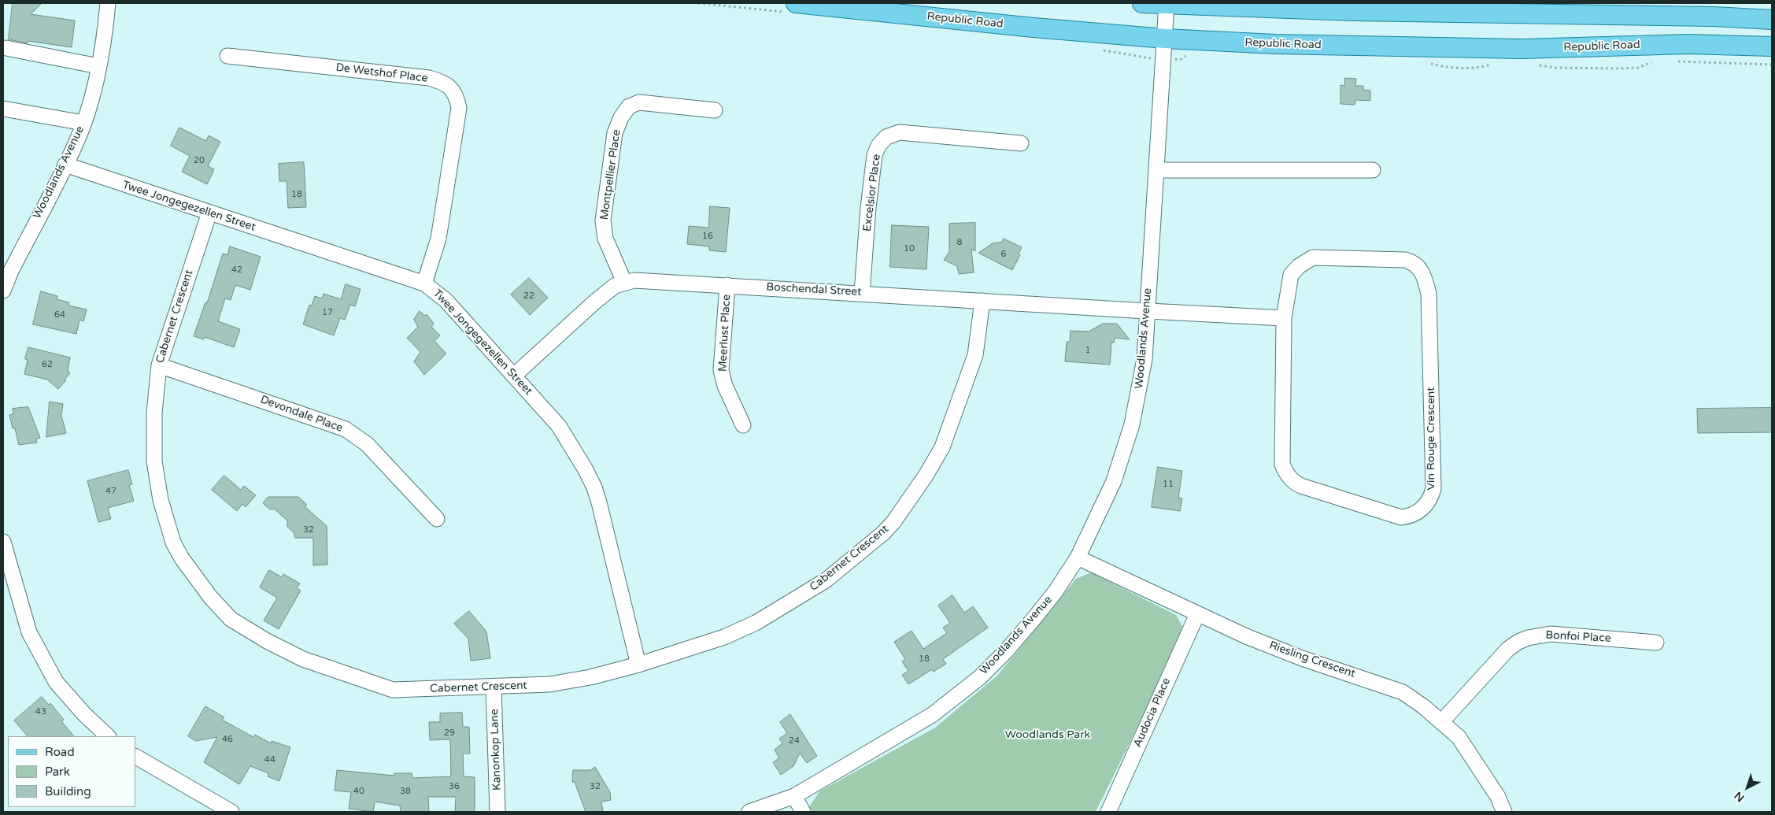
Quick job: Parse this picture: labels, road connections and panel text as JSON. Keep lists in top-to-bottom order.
{
  "streets": {
    "main road": ["Republic Road"],
    "street": [
      "De Wetshof Place",
      "Woodlands Avenue",
      "Montpellier Place",
      "Excelsior Place",
      "Twee Jongegezellen Street",
      "Boschendal Street",
      "Cabernet Crescent",
      "Meerlust Place",
      "Devondale Place",
      "Vin Rouge Crescent",
      "Bonfoi Place",
      "Riesling Crescent",
      "Audocia Place",
      "Kanonkop Lane"
    ]
  },
  "crossings": [
    ["Republic Road", "Woodlands Avenue"],
    ["De Wetshof Place", "Twee Jongegezellen Street"],
    ["Woodlands Avenue", "Twee Jongegezellen Street"],
    ["Woodlands Avenue", "Boschendal Street"],
    ["Woodlands Avenue", "Riesling Crescent"],
    ["Montpellier Place", "Boschendal Street"],
    ["Excelsior Place", "Boschendal Street"],
    ["Twee Jongegezellen Street", "Boschendal Street"],
    ["Twee Jongegezellen Street", "Cabernet Crescent"],
    ["Boschendal Street", "Cabernet Crescent"],
    ["Boschendal Street", "Meerlust Place"],
    ["Cabernet Crescent", "Devondale Place"],
    ["Cabernet Crescent", "Kanonkop Lane"],
    ["Bonfoi Place", "Riesling Crescent"],
    ["Riesling Crescent", "Audocia Place"]
  ],
  "parks": ["Woodlands Park"],
  "house_numbers": [
    "20",
    "18",
    "16",
    "8",
    "10",
    "6",
    "42",
    "22",
    "17",
    "64",
    "1",
    "62",
    "11",
    "47",
    "32",
    "18",
    "43",
    "29",
    "46",
    "24",
    "44",
    "36",
    "32",
    "40",
    "38"
  ],
  "legend": ["Road", "Park", "Building"],
  "north": "bottom left"
}
